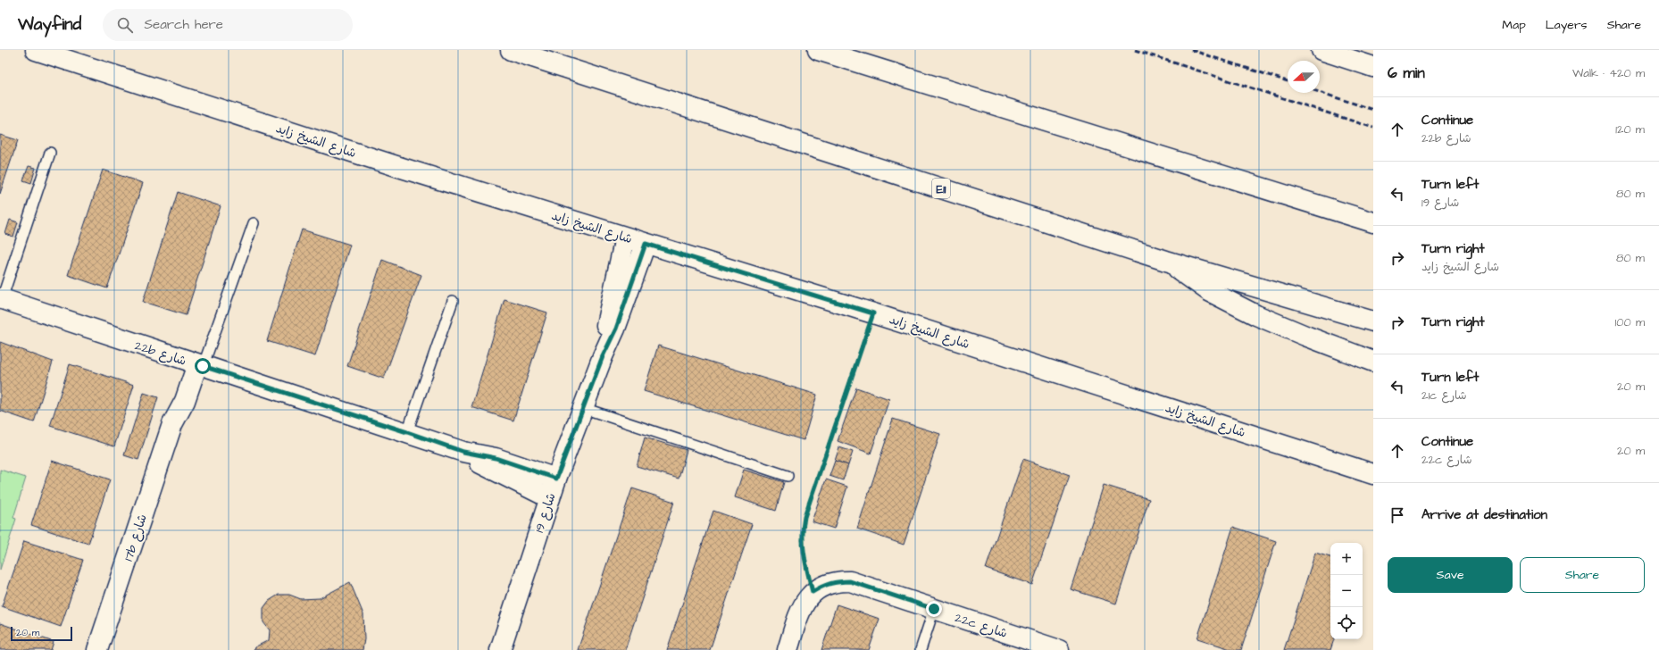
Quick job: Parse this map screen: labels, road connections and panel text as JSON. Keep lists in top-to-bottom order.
{
  "streets": {
    "main road": [
      "شارع الشيخ زايد",
      "E11",
      "22b شارع",
      "شارع 19",
      "17b شارع",
      "22c شارع"
    ]
  },
  "crossings": [
    ["شارع الشيخ زايد", "شارع 19"],
    ["22b شارع", "شارع 19"],
    ["22b شارع", "17b شارع"]
  ],
  "scale_bar": "20 m",
  "north": "left",
  "page": {
    "header": "Wayfind",
    "search": "Search here",
    "nav": ["Map", "Layers", "Share"],
    "heading": ["6 min", "Walk · 420 m"],
    "list": [
      ["Continue", "22b شارع", "120 m"],
      ["Turn left", "شارع 19", "80 m"],
      ["Turn right", "شارع الشيخ زايد", "80 m"],
      ["Turn right", "100 m"],
      ["Turn left", "21c شارع", "20 m"],
      ["Continue", "22c شارع", "20 m"],
      "Arrive at destination"
    ],
    "map_buttons": ["+", "−"],
    "buttons": ["Save", "Share"],
    "scale": "20 m"
  }
}
